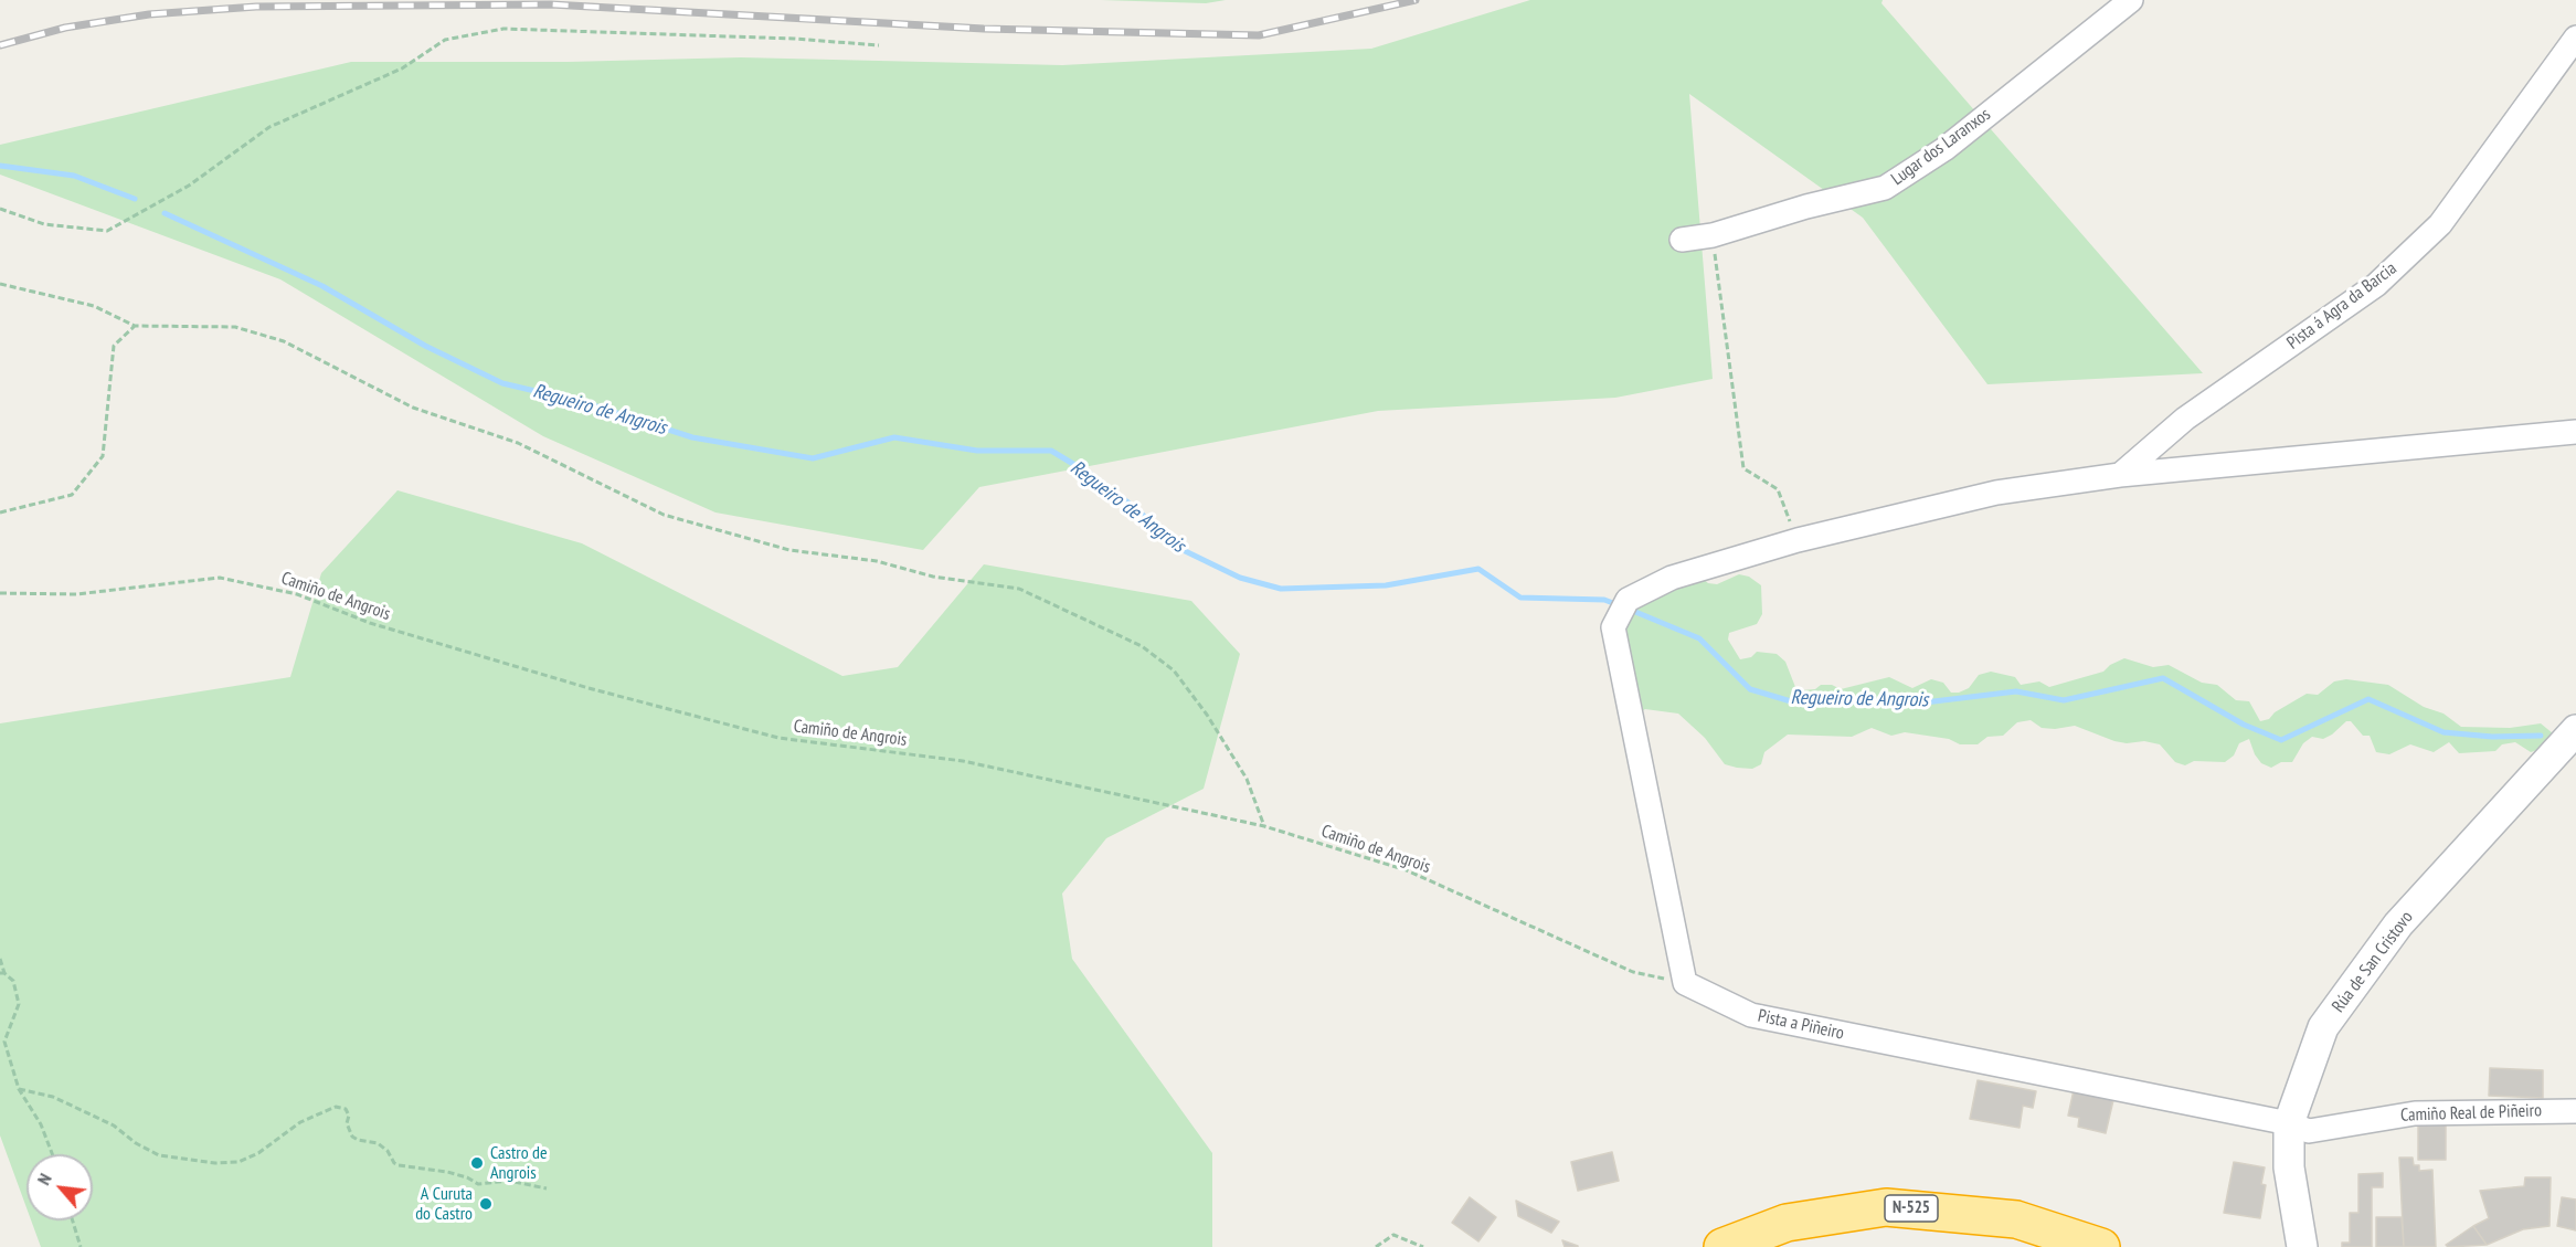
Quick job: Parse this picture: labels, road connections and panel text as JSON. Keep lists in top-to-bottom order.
{
  "streets": {
    "highway": ["N-525"],
    "street": [
      "Lugar dos Laranxos",
      "Pista á Agra da Barcia",
      "Rúa de San Cristovo",
      "Pista a Piñeiro",
      "Camiño Real de Piñeiro"
    ],
    "path": ["Camiño de Angrois"]
  },
  "crossings": [
    ["Camiño de Angrois", "Pista a Piñeiro"],
    ["Rúa de San Cristovo", "Pista a Piñeiro"],
    ["Rúa de San Cristovo", "Camiño Real de Piñeiro"],
    ["Pista a Piñeiro", "Camiño Real de Piñeiro"]
  ],
  "water": ["Regueiro de Angrois"],
  "places": ["Castro de Angrois", "A Curuta do Castro"],
  "north": "top left"
}
